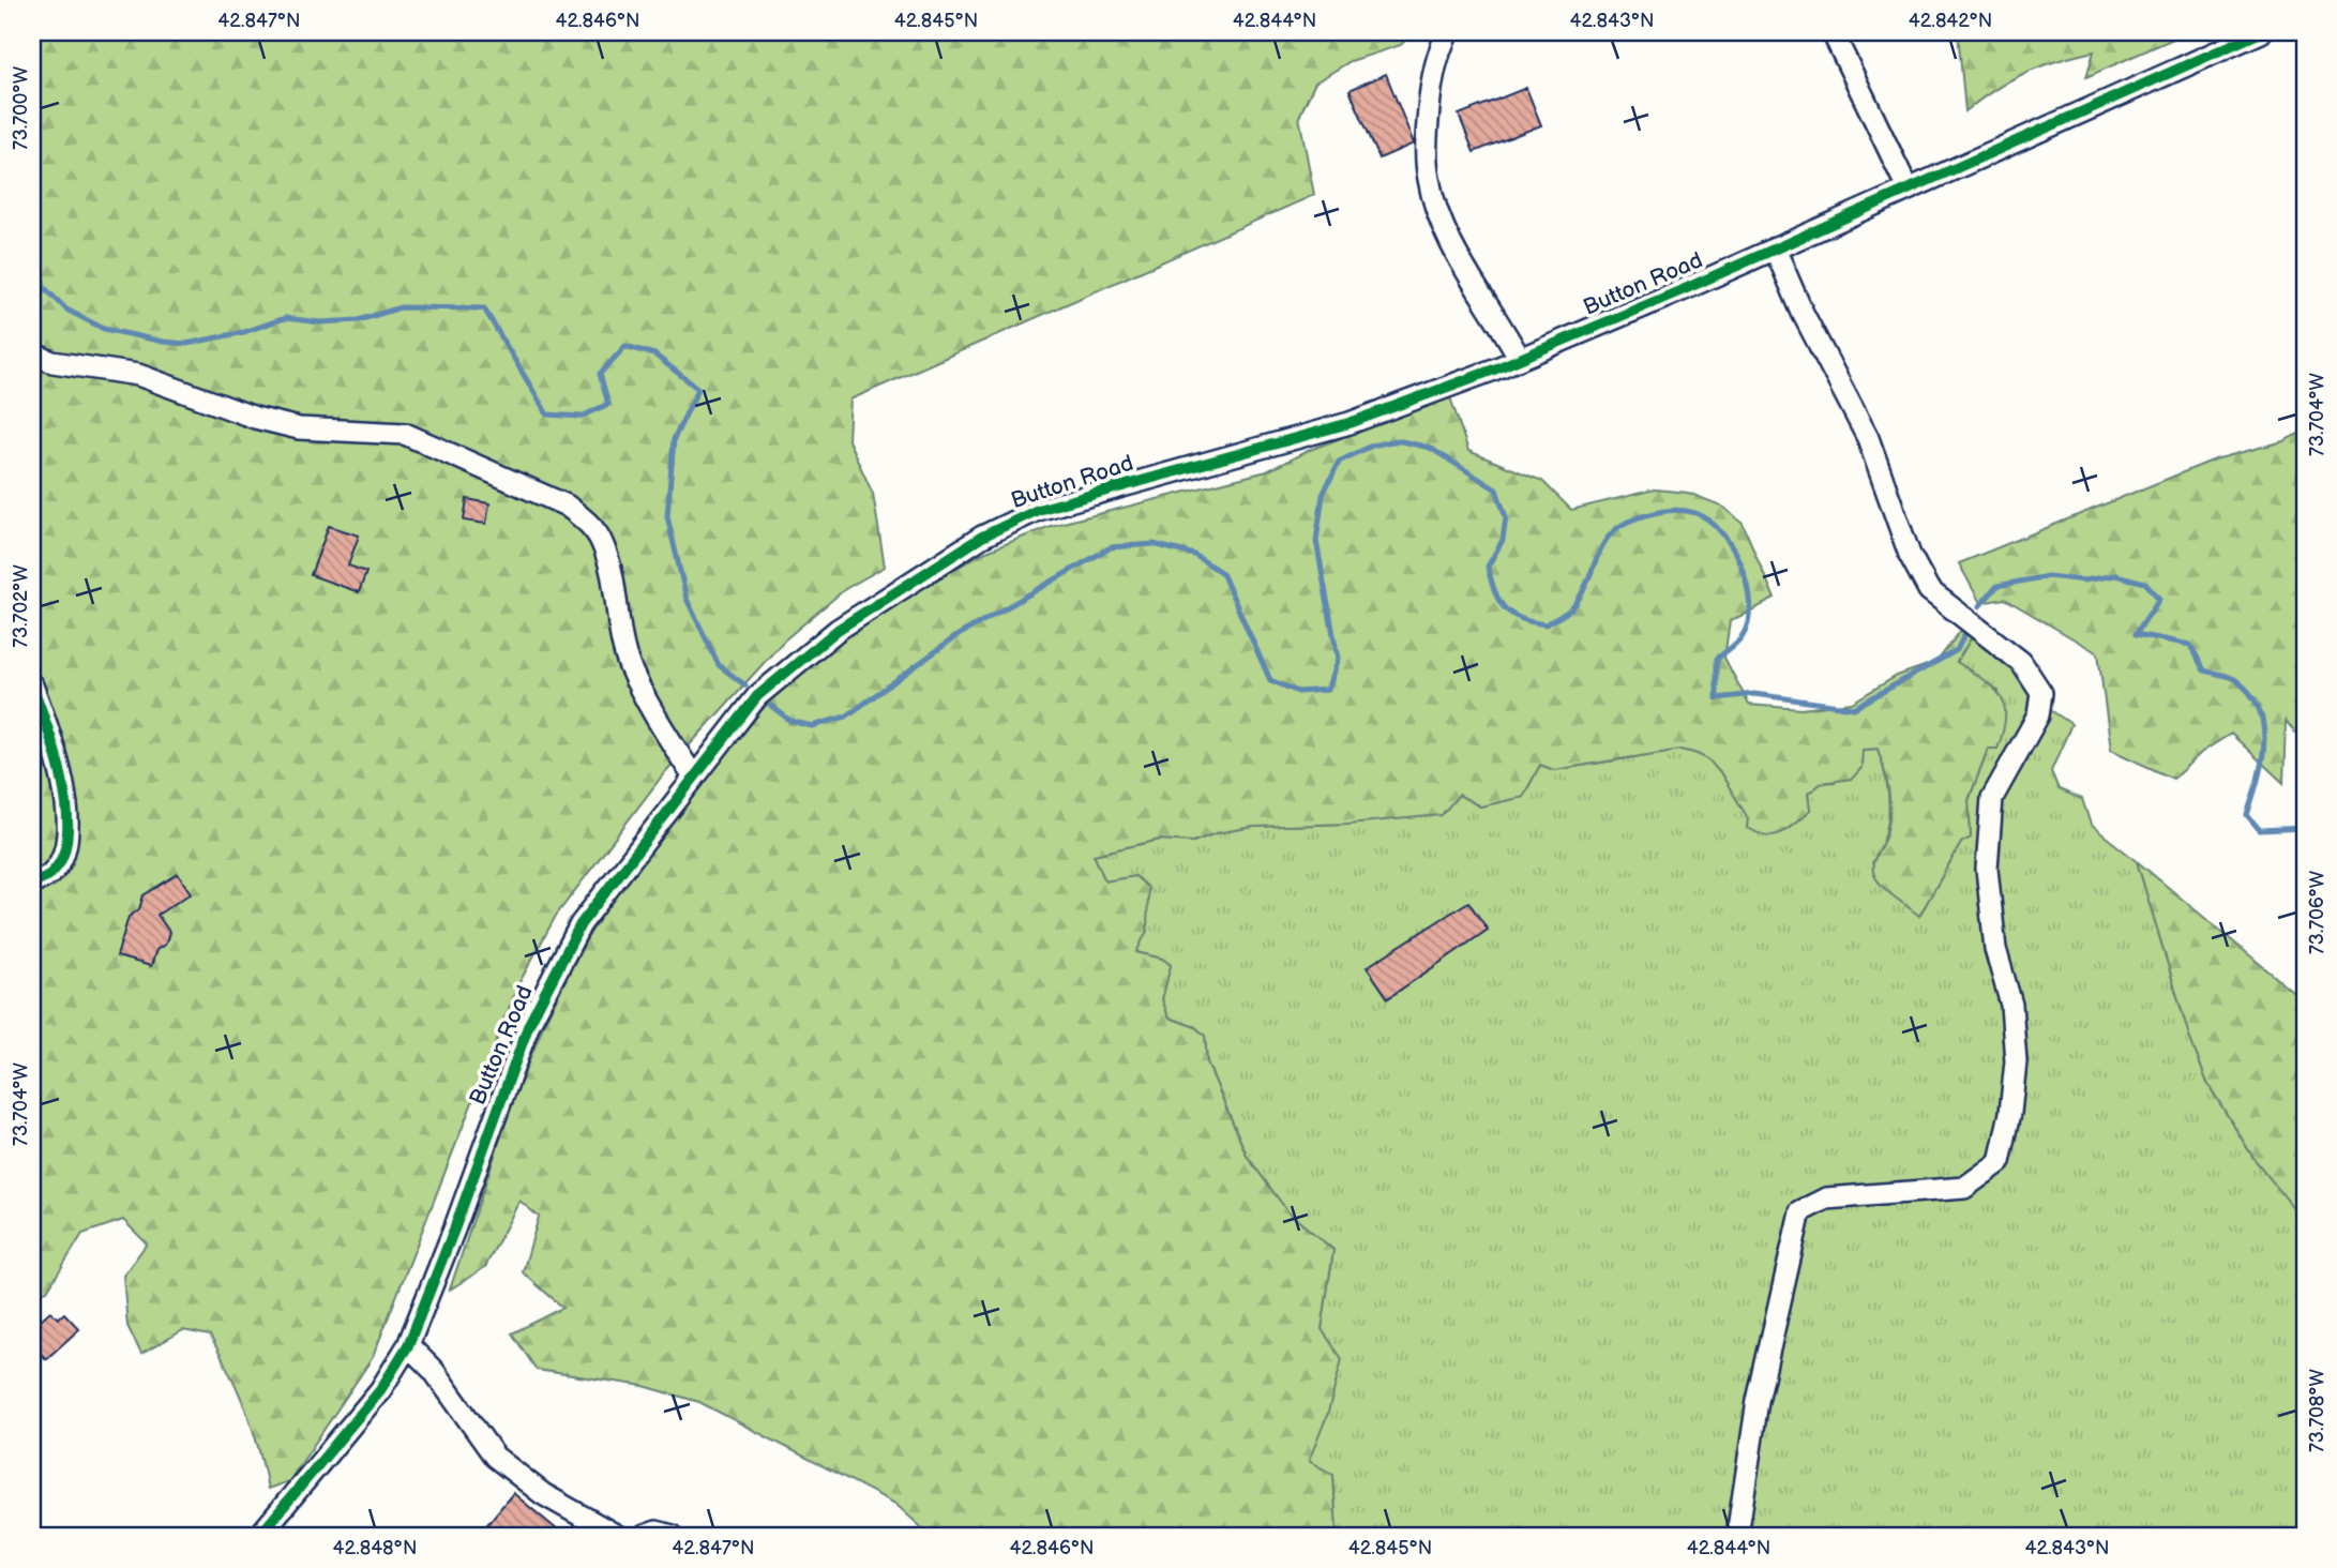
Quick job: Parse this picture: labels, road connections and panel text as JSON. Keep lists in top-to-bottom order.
{
  "streets": {
    "street": ["Button Road"]
  },
  "coordinates": [
    "42.847°N",
    "42.846°N",
    "42.845°N",
    "42.844°N",
    "42.843°N",
    "42.842°N",
    "73.700°W",
    "73.704°W",
    "73.702°W",
    "73.706°W",
    "73.708°W",
    "42.848°N"
  ]
}
